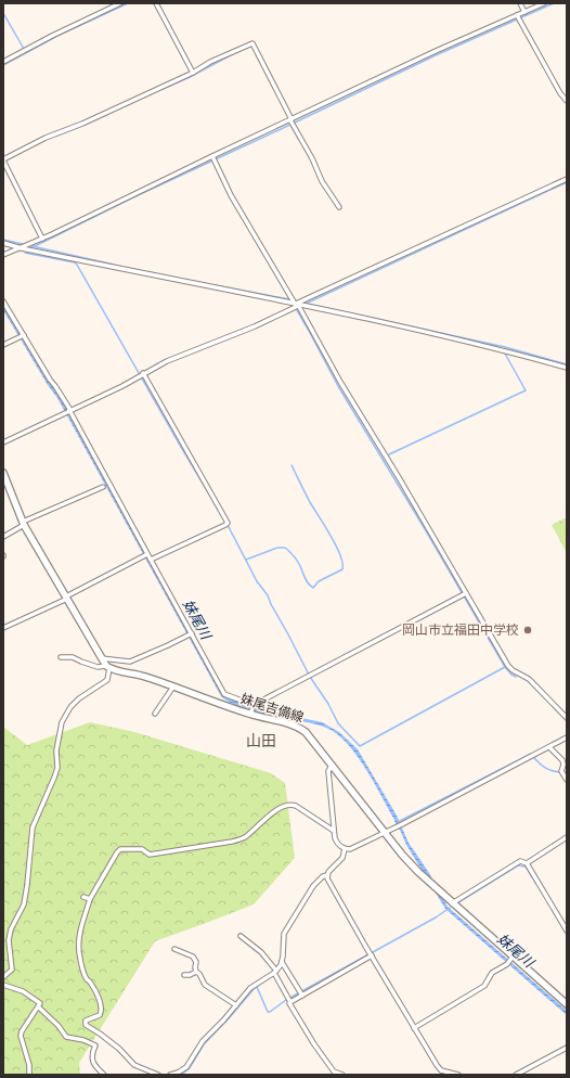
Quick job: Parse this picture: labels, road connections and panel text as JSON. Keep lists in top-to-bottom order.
{
  "streets": {
    "main road": ["妹尾吉備線"]
  },
  "districts": ["山田"],
  "water": ["妹尾川"],
  "places": ["岡山市立福田中学校"]
}
